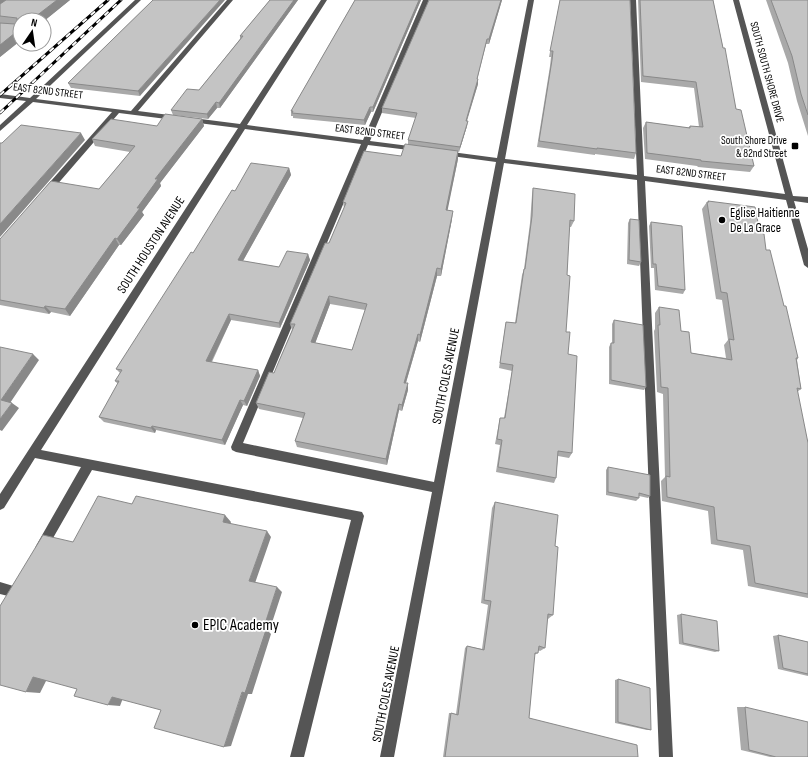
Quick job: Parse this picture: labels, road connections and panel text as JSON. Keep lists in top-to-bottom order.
{
  "streets": {
    "street": [
      "SOUTH SOUTH SHORE DRIVE",
      "EAST 82ND STREET",
      "SOUTH HOUSTON AVENUE",
      "SOUTH COLES AVENUE"
    ]
  },
  "crossings": [
    ["SOUTH SOUTH SHORE DRIVE", "EAST 82ND STREET"],
    ["EAST 82ND STREET", "SOUTH HOUSTON AVENUE"],
    ["EAST 82ND STREET", "SOUTH COLES AVENUE"]
  ],
  "places": {
    "transit": ["South Shore Drive & 82nd Street"],
    "other": ["Eglise Haitienne De La Grace", "EPIC Academy"]
  },
  "north": "top"
}
